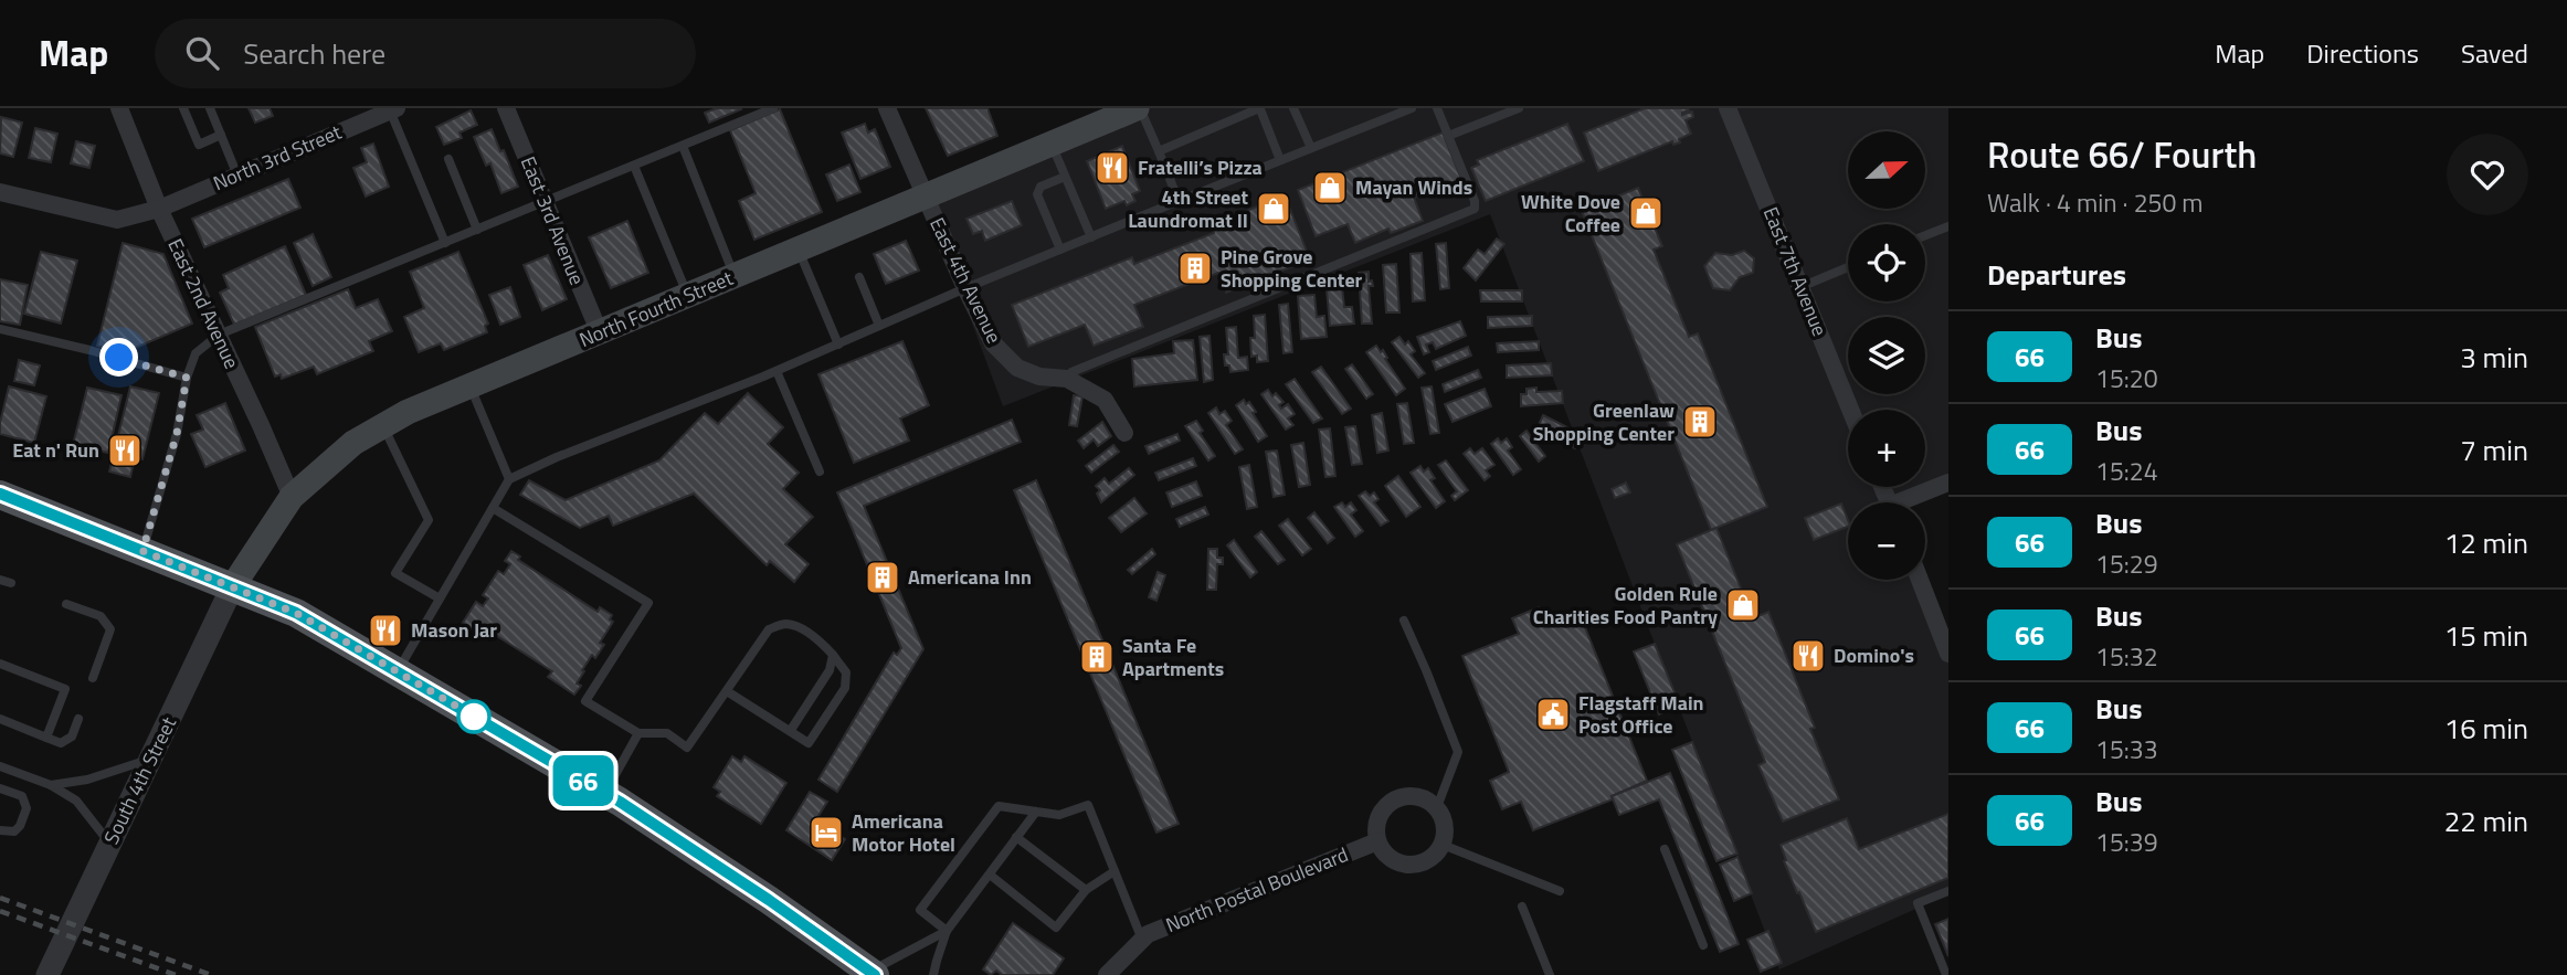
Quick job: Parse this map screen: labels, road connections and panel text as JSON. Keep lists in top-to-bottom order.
{
  "streets": {
    "main road": ["North Fourth Street"],
    "street": [
      "North 3rd Street",
      "East 3rd Avenue",
      "East 7th Avenue",
      "East 4th Avenue",
      "East 2nd Avenue",
      "South 4th Street",
      "North Postal Boulevard"
    ]
  },
  "crossings": [
    ["North 3rd Street", "East 2nd Avenue"],
    ["East 3rd Avenue", "North Fourth Street"],
    ["East 4th Avenue", "North Fourth Street"],
    ["East 2nd Avenue", "North Fourth Street"],
    ["North Fourth Street", "South 4th Street"]
  ],
  "places": {
    "restaurant": [
      "Fratelli’s Pizza",
      "Eat n' Run",
      "Mason Jar",
      "Domino's"
    ],
    "shop": [
      "Mayan Winds",
      "4th Street Laundromat II",
      "White Dove Coffee",
      "Golden Rule Charities Food Pantry"
    ],
    "building": [
      "Pine Grove Shopping Center",
      "Greenlaw Shopping Center",
      "Americana Inn",
      "Santa Fe Apartments"
    ],
    "public building": ["Flagstaff Main Post Office"],
    "hotel": ["Americana Motor Hotel"]
  },
  "lines": ["bus line 66"],
  "north": "right",
  "page": {
    "header": "Map",
    "search": "Search here",
    "nav": ["Map", "Directions", "Saved"],
    "on_map": "66",
    "heading": [
      ["Route 66/ Fourth", "Walk · 4 min · 250 m"],
      "Departures"
    ],
    "map_buttons": ["+", "−"],
    "list": [
      {
        "mark": "66",
        "name": "Bus",
        "note": "15:20",
        "value": "3 min"
      },
      {
        "mark": "66",
        "name": "Bus",
        "note": "15:24",
        "value": "7 min"
      },
      {
        "mark": "66",
        "name": "Bus",
        "note": "15:29",
        "value": "12 min"
      },
      {
        "mark": "66",
        "name": "Bus",
        "note": "15:32",
        "value": "15 min"
      },
      {
        "mark": "66",
        "name": "Bus",
        "note": "15:33",
        "value": "16 min"
      },
      {
        "mark": "66",
        "name": "Bus",
        "note": "15:39",
        "value": "22 min"
      }
    ]
  }
}
